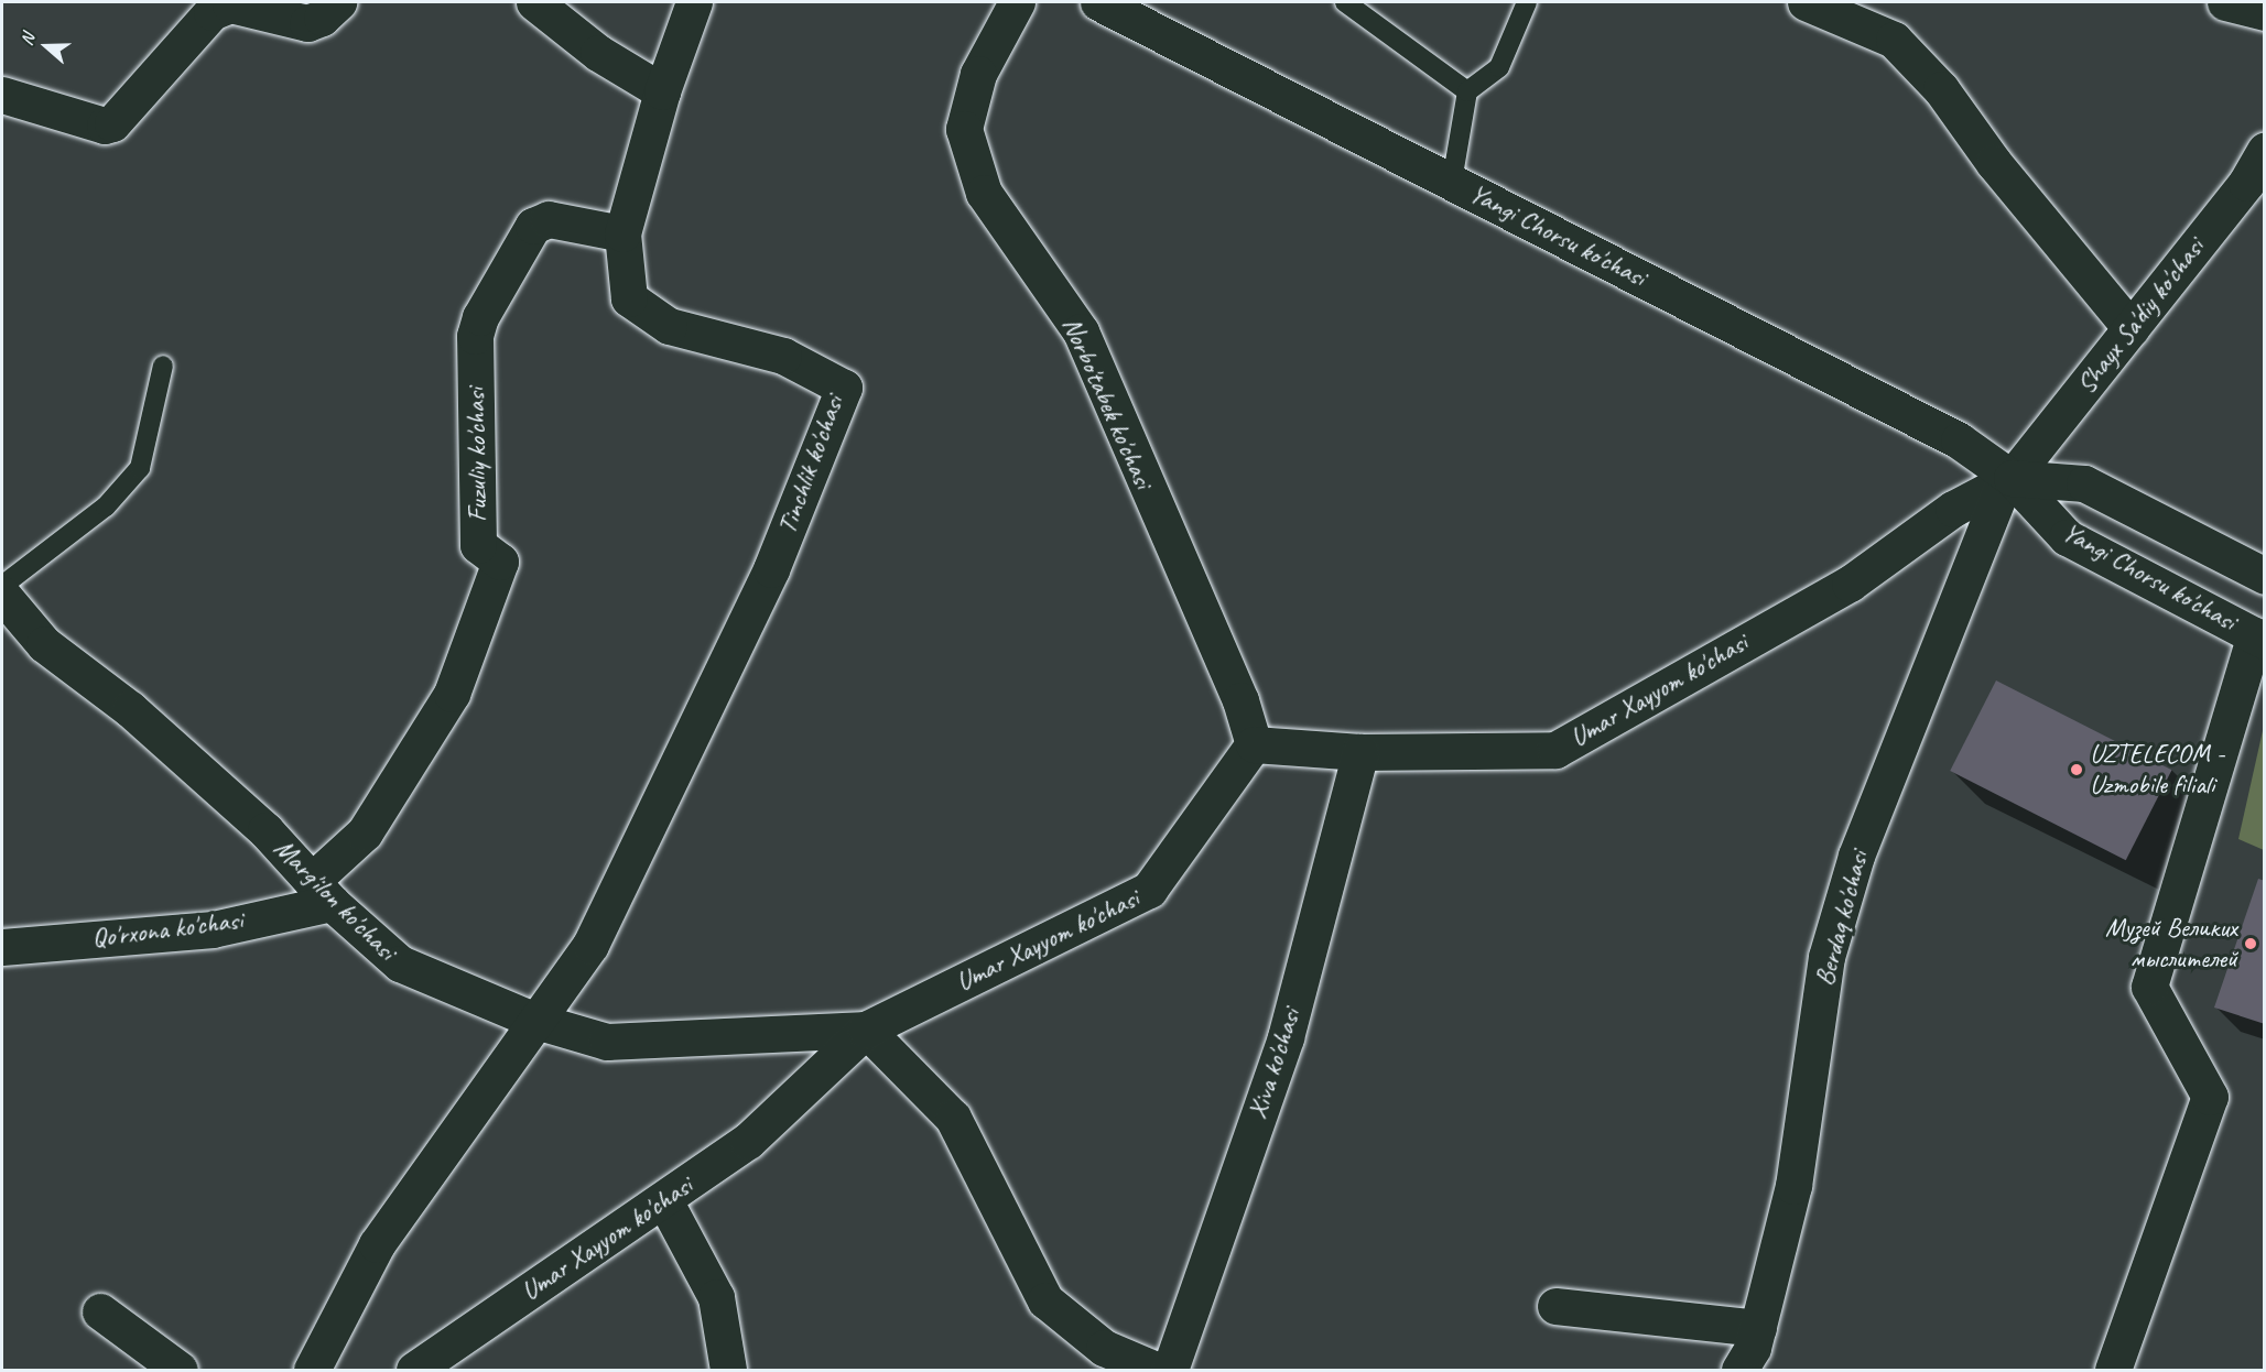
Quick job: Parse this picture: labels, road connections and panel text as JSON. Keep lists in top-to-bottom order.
{
  "streets": {
    "street": [
      "Yangi Chorsu ko'chasi",
      "Shayx Sa'diy ko'chasi",
      "Norbo'tabek ko'chasi",
      "Fuzuliy ko'chasi",
      "Tinchlik ko'chasi",
      "Umar Xayyom ko'chasi",
      "Marg'ilon ko'chasi",
      "Berdaq ko'chasi",
      "Qo'rxona ko'chasi",
      "Xiva ko'chasi"
    ]
  },
  "crossings": [
    ["Yangi Chorsu ko'chasi", "Shayx Sa'diy ko'chasi"],
    ["Yangi Chorsu ko'chasi", "Umar Xayyom ko'chasi"],
    ["Yangi Chorsu ko'chasi", "Berdaq ko'chasi"],
    ["Shayx Sa'diy ko'chasi", "Umar Xayyom ko'chasi"],
    ["Shayx Sa'diy ko'chasi", "Berdaq ko'chasi"],
    ["Norbo'tabek ko'chasi", "Umar Xayyom ko'chasi"],
    ["Fuzuliy ko'chasi", "Tinchlik ko'chasi"],
    ["Fuzuliy ko'chasi", "Marg'ilon ko'chasi"],
    ["Fuzuliy ko'chasi", "Qo'rxona ko'chasi"],
    ["Tinchlik ko'chasi", "Marg'ilon ko'chasi"],
    ["Umar Xayyom ko'chasi", "Marg'ilon ko'chasi"],
    ["Umar Xayyom ko'chasi", "Berdaq ko'chasi"],
    ["Umar Xayyom ko'chasi", "Xiva ko'chasi"],
    ["Marg'ilon ko'chasi", "Qo'rxona ko'chasi"]
  ],
  "places": ["UZTELECOM - Uzmobile filiali", "Музей Великих мыслителей"],
  "north": "left"
}
